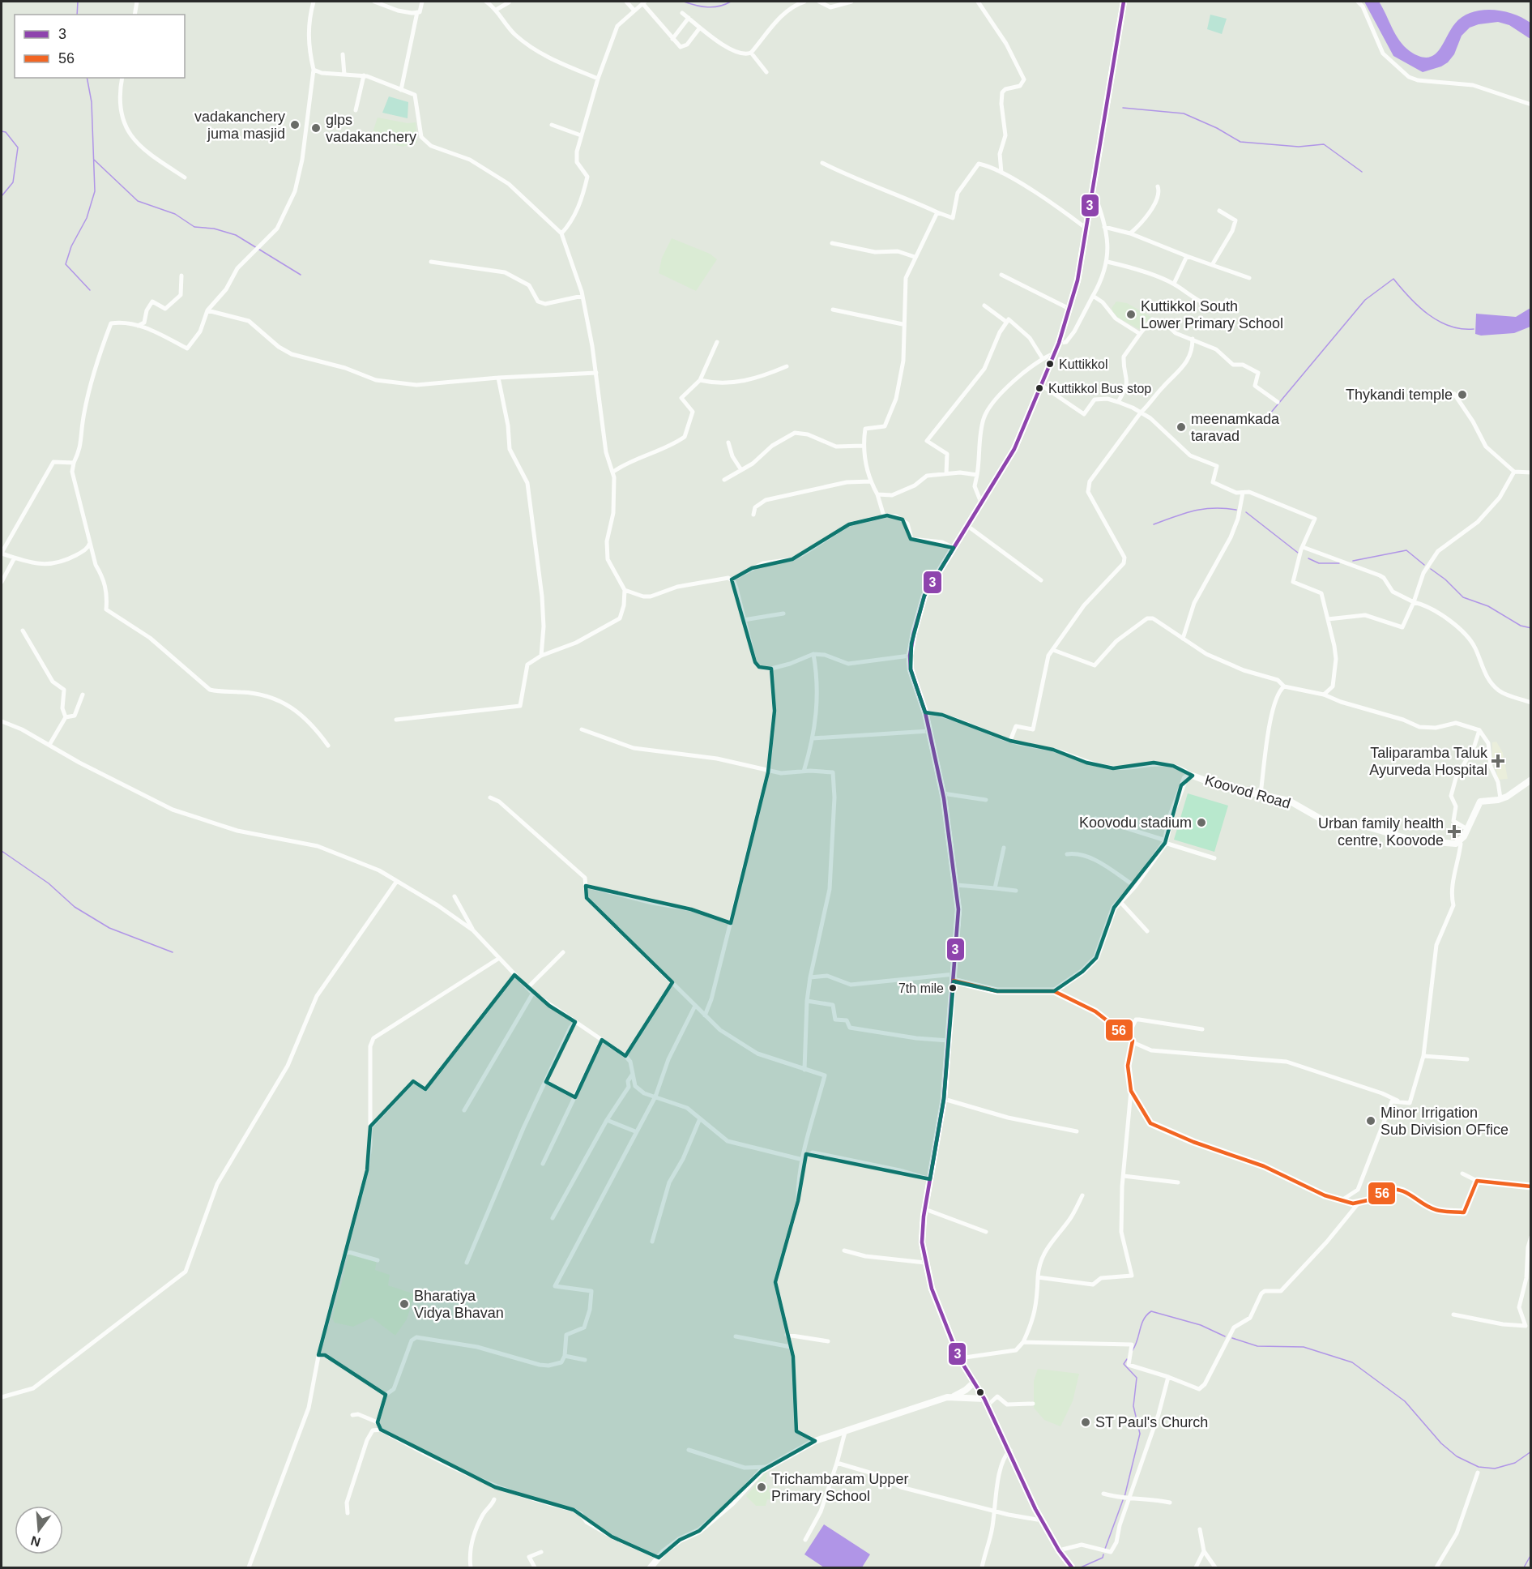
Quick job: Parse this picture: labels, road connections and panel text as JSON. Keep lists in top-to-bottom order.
{
  "streets": {
    "main road": ["Koovod Road"]
  },
  "places": {
    "other": [
      "vadakanchery juma masjid",
      "glps vadakanchery",
      "Kuttikkol South Lower Primary School",
      "Kuttikkol",
      "Kuttikkol Bus stop",
      "Thykandi temple",
      "meenamkada taravad",
      "Koovodu stadium",
      "7th mile",
      "Minor Irrigation Sub Division OFfice",
      "Bharatiya Vidya Bhavan",
      "ST Paul's Church",
      "Trichambaram Upper Primary School"
    ],
    "health": ["Taliparamba Taluk Ayurveda Hospital", "Urban family health centre, Koovode"]
  },
  "lines": ["transit line 3", "transit line 56"],
  "legend": ["3", "56"],
  "north": "bottom"
}
